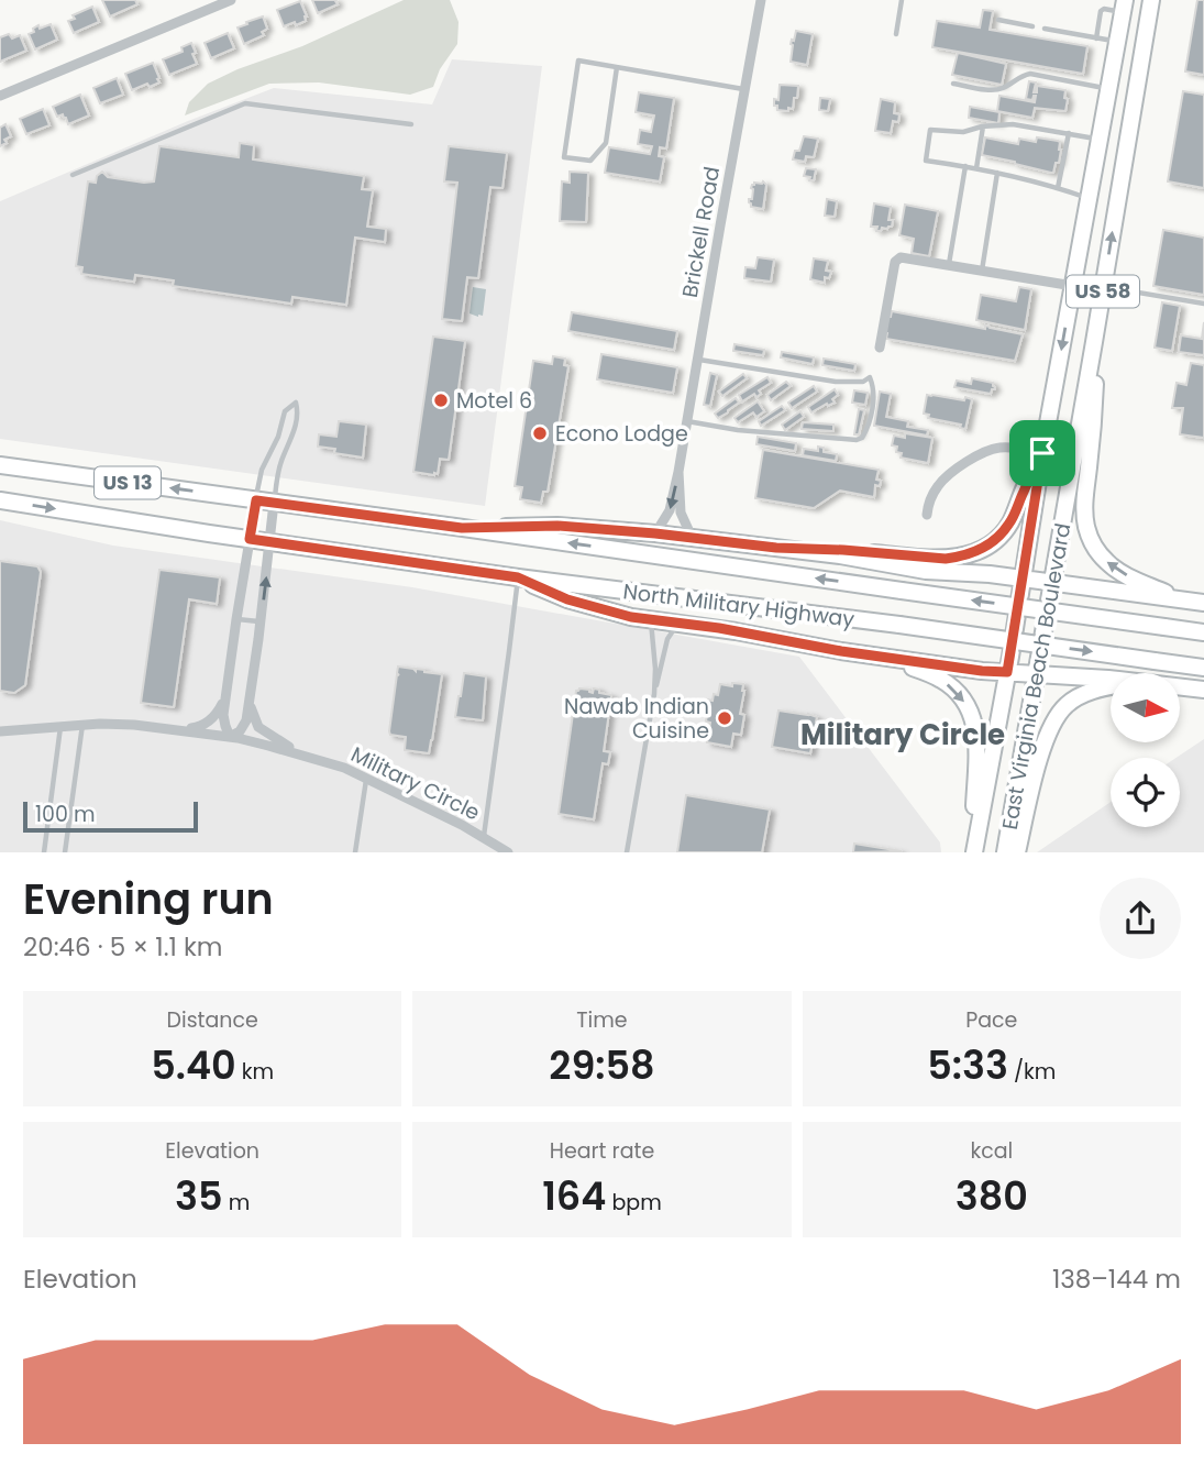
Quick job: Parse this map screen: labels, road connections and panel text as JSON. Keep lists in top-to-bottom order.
{
  "streets": {
    "main road": [
      "US 58",
      "US 13",
      "North Military Highway",
      "East Virginia Beach Boulevard"
    ],
    "street": ["Brickell Road", "Military Circle"]
  },
  "districts": ["Military Circle"],
  "places": ["Motel 6", "Econo Lodge", "Nawab Indian Cuisine"],
  "scale_bar": "100 m",
  "north": "right",
  "page": {
    "scale": "100 m",
    "heading": ["Evening run", "20:46 · 5 × 1.1 km"],
    "stats": [
      ["Distance", "5.40 km"],
      ["Time", "29:58"],
      ["Pace", "5:33 /km"],
      ["Elevation", "35 m"],
      ["Heart rate", "164 bpm"],
      ["kcal", "380"]
    ],
    "chart": ["Elevation", "138–144 m"]
  }
}
